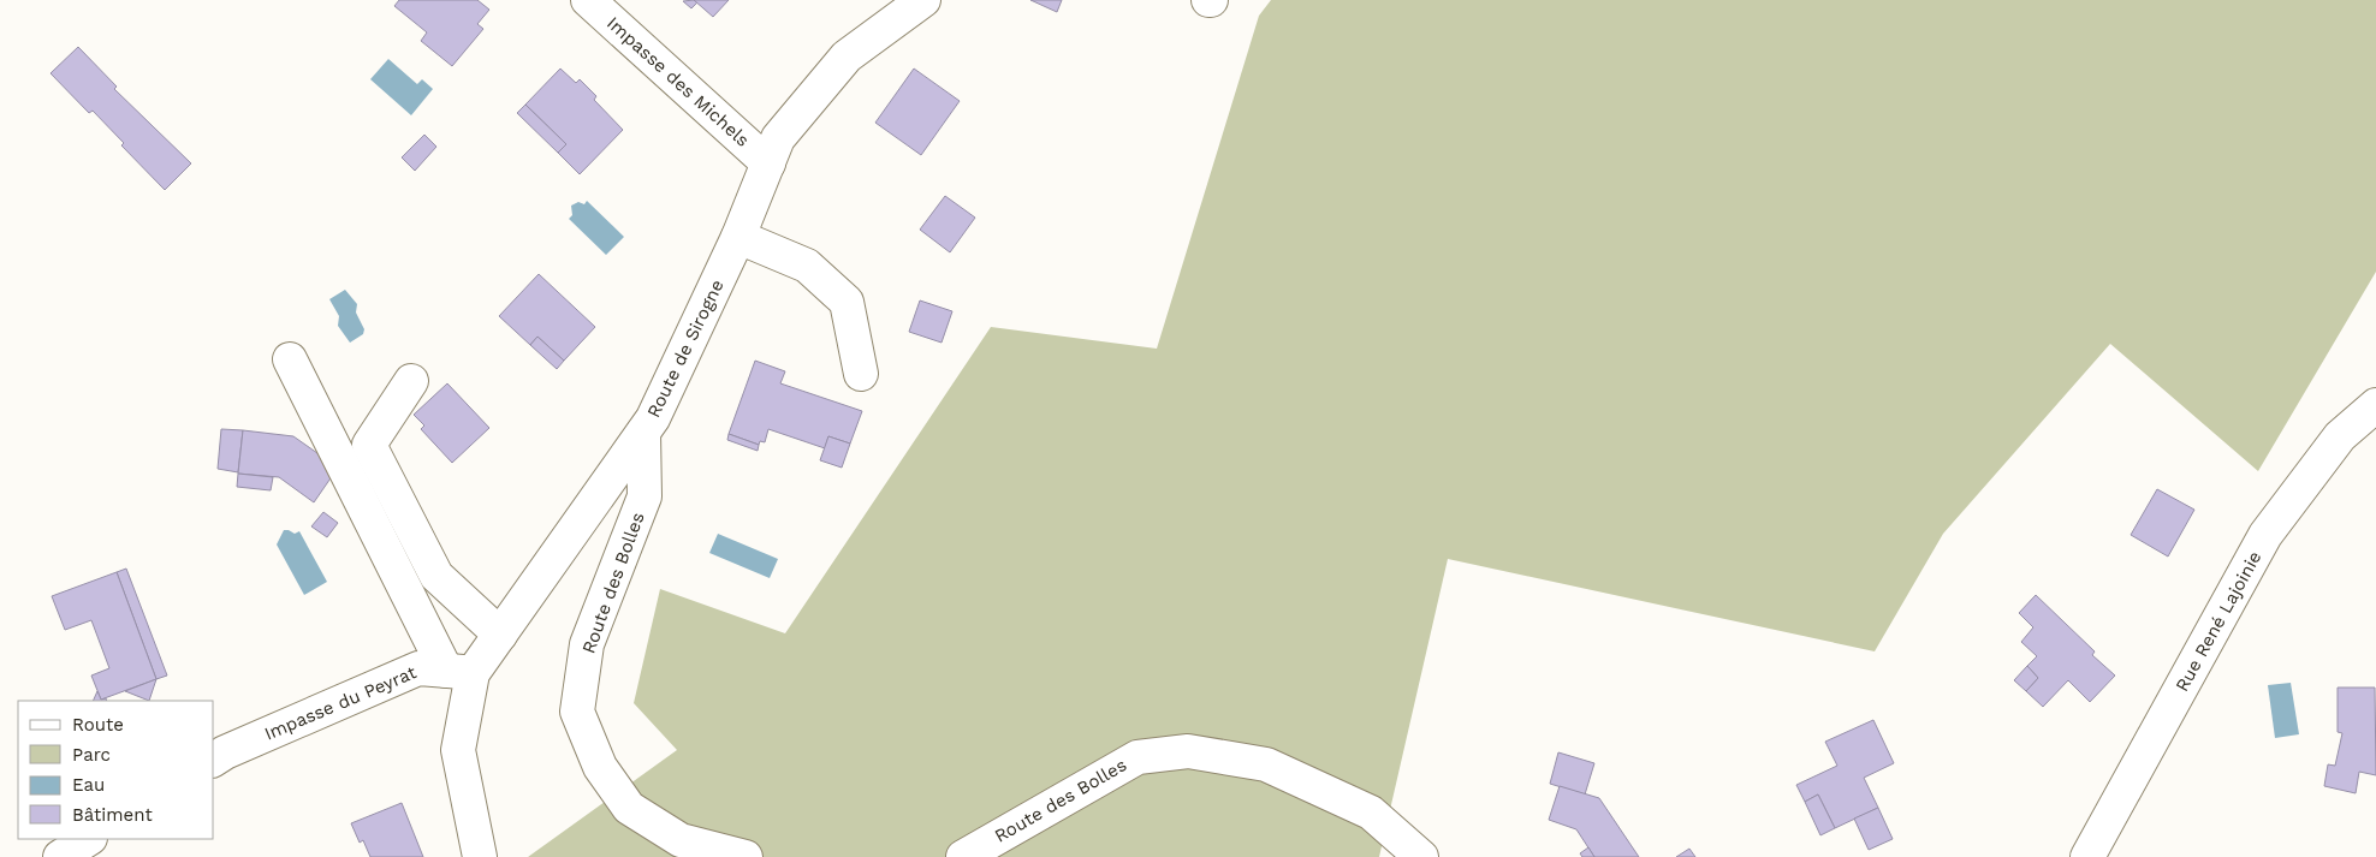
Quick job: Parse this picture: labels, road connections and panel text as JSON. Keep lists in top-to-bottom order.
{
  "streets": {
    "street": [
      "Impasse des Michels",
      "Route de Sirogne",
      "Route des Bolles",
      "Rue René Lajoinie",
      "Impasse du Peyrat"
    ]
  },
  "crossings": [
    ["Impasse des Michels", "Route de Sirogne"],
    ["Route de Sirogne", "Route des Bolles"],
    ["Route de Sirogne", "Impasse du Peyrat"]
  ],
  "legend": [
    "Route",
    "Parc",
    "Eau",
    "Bâtiment"
  ]
}
